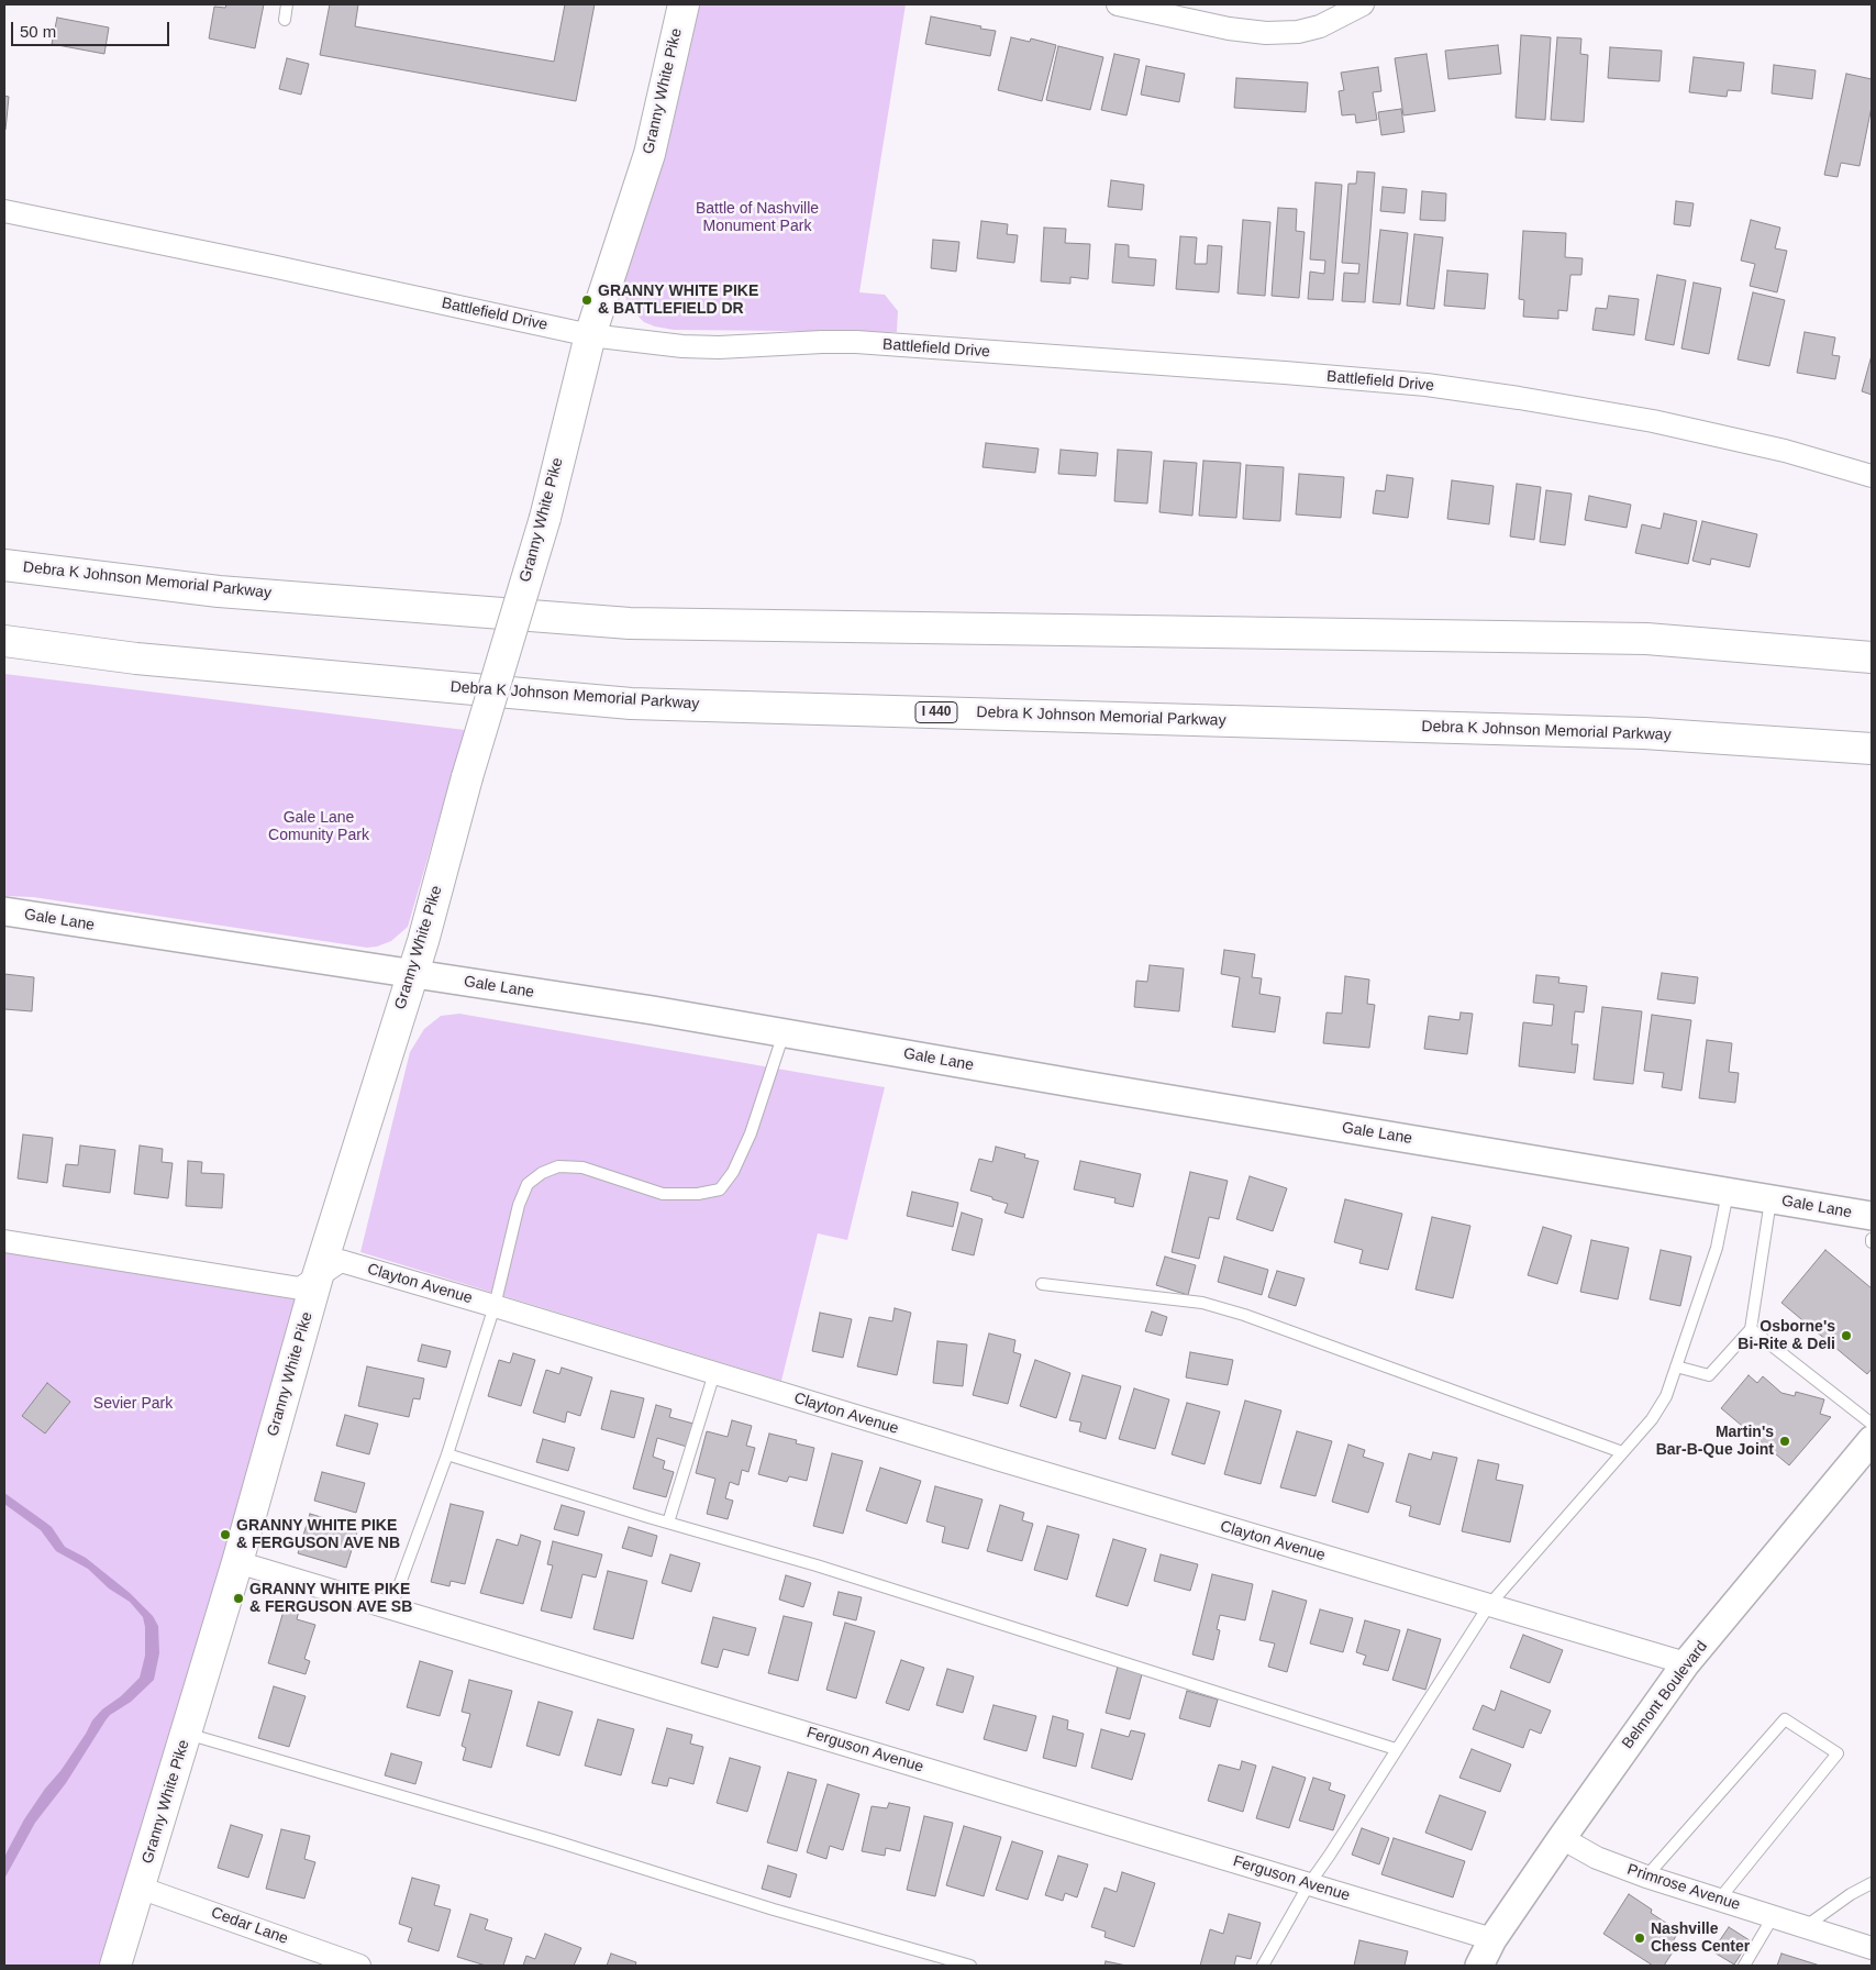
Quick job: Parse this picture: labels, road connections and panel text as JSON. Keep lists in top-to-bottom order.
{
  "streets": {
    "main road": ["Granny White Pike", "Debra K Johnson Memorial Parkway", "I 440"],
    "street": [
      "Battlefield Drive",
      "Gale Lane",
      "Clayton Avenue",
      "Belmont Boulevard",
      "Ferguson Avenue",
      "Primrose Avenue",
      "Cedar Lane"
    ]
  },
  "crossings": [
    ["Granny White Pike", "Battlefield Drive"],
    ["Granny White Pike", "Gale Lane"],
    ["Granny White Pike", "Clayton Avenue"],
    ["Granny White Pike", "Ferguson Avenue"],
    ["Granny White Pike", "Cedar Lane"],
    ["Clayton Avenue", "Belmont Boulevard"],
    ["Belmont Boulevard", "Ferguson Avenue"],
    ["Belmont Boulevard", "Primrose Avenue"]
  ],
  "parks": ["Battle of Nashville Monument Park", "Gale Lane Comunity Park", "Sevier Park"],
  "places": [
    "GRANNY WHITE PIKE & BATTLEFIELD DR",
    "Osborne's Bi-Rite & Deli",
    "Martin's Bar-B-Que Joint",
    "GRANNY WHITE PIKE & FERGUSON AVE NB",
    "GRANNY WHITE PIKE & FERGUSON AVE SB",
    "Nashville Chess Center"
  ],
  "scale_bar": "50 m"
}
